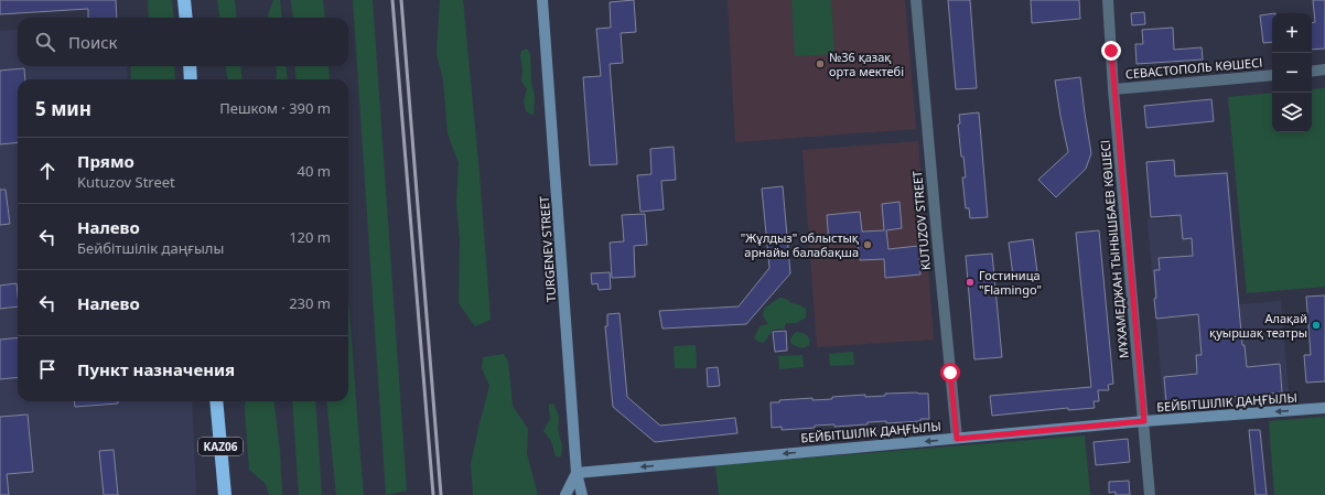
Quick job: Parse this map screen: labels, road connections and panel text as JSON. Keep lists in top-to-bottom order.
{
  "streets": {
    "highway": ["KАZ06"],
    "main road": ["TURGENEV STREET", "БЕЙБІТШІЛІК ДАҢҒЫЛЫ"],
    "street": ["СЕВАСТОПОЛЬ КӨШЕСІ", "KUTUZOV STREET", "МҰХАМЕДЖАН ТЫНЫШБАЕВ КӨШЕСІ"]
  },
  "crossings": [
    ["СЕВАСТОПОЛЬ КӨШЕСІ", "МҰХАМЕДЖАН ТЫНЫШБАЕВ КӨШЕСІ"],
    ["KUTUZOV STREET", "БЕЙБІТШІЛІК ДАҢҒЫЛЫ"],
    ["TURGENEV STREET", "БЕЙБІТШІЛІК ДАҢҒЫЛЫ"],
    ["МҰХАМЕДЖАН ТЫНЫШБАЕВ КӨШЕСІ", "БЕЙБІТШІЛІК ДАҢҒЫЛЫ"]
  ],
  "one_way": ["БЕЙБІТШІЛІК ДАҢҒЫЛЫ"],
  "places": [
    "№36 қазақ орта мектебі",
    "\"Жұлдыз\" облыстық арнайы балабақша",
    "Гостиница \"Flamingo\"",
    "Алақай қуыршақ театры"
  ],
  "page": {
    "map_buttons": ["+", "−"],
    "search": "Поиск",
    "heading": ["5 мин", "Пешком · 390 m"],
    "list": [
      ["Прямо", "Kutuzov Street", "40 m"],
      ["Налево", "Бейбітшілік даңғылы", "120 m"],
      ["Налево", "230 m"],
      "Пункт назначения"
    ]
  }
}
